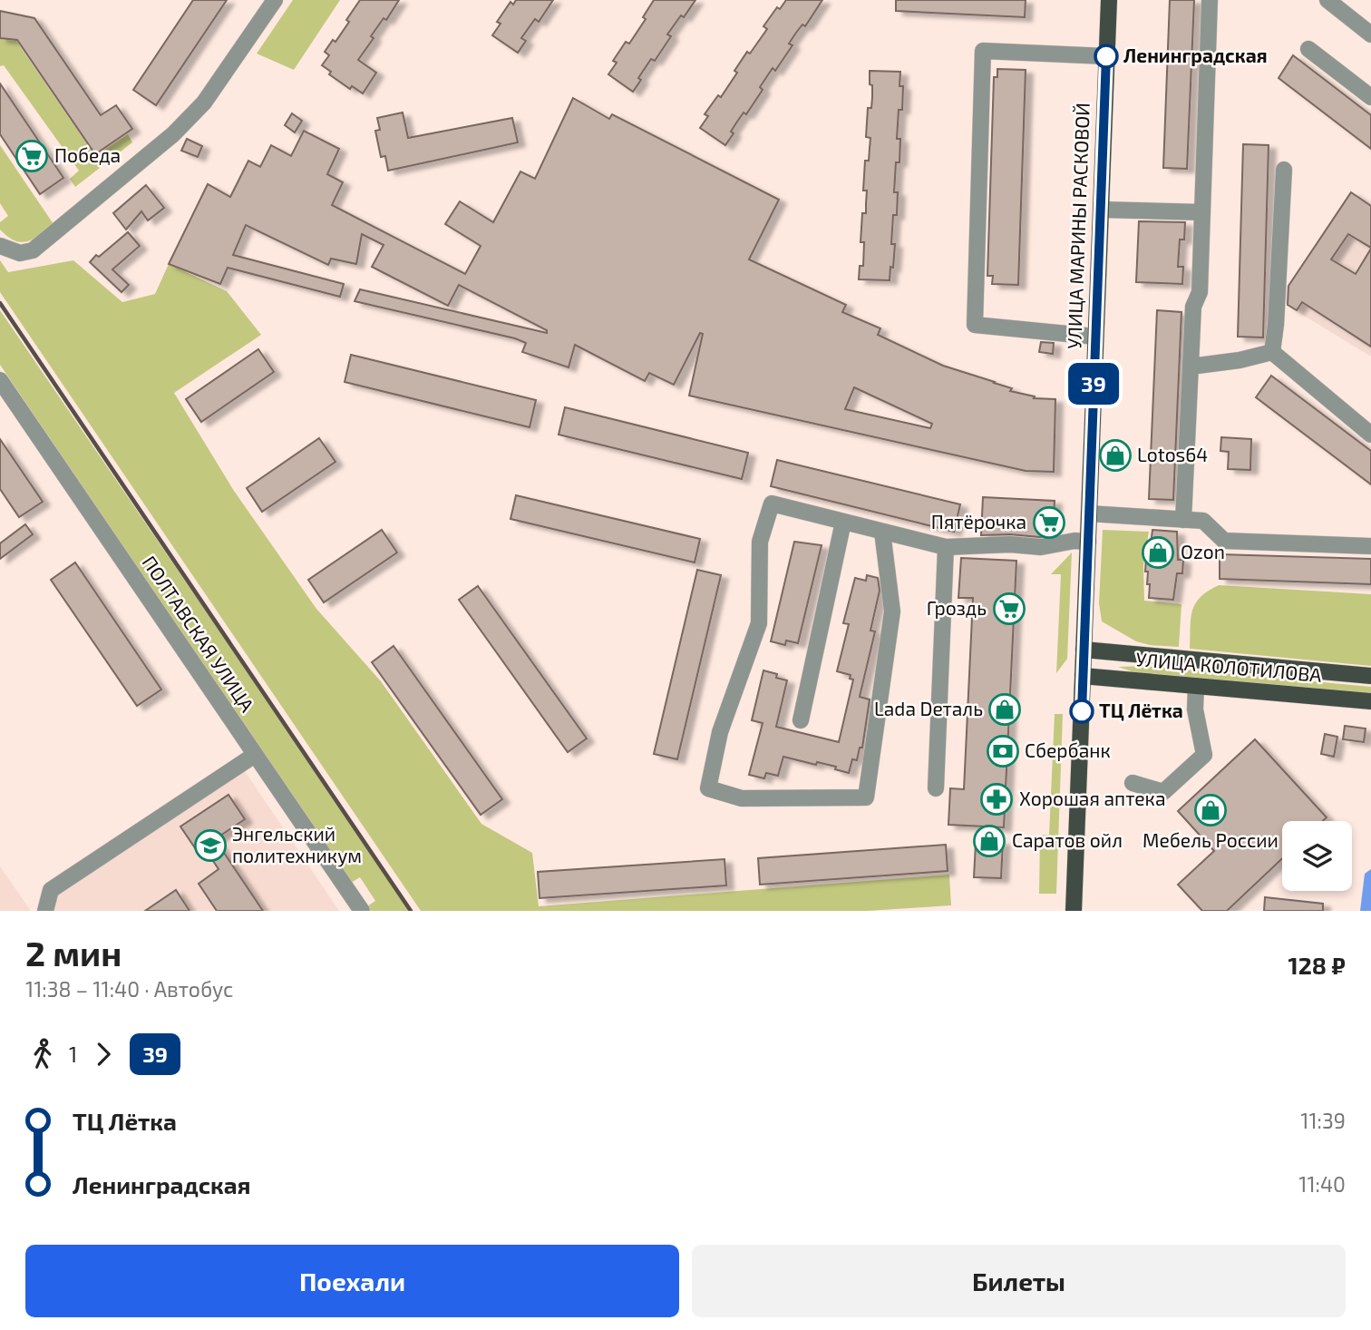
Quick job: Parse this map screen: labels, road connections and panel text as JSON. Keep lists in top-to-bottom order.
{
  "streets": {
    "main road": ["УЛИЦА МАРИНЫ РАСКОВОЙ", "УЛИЦА КОЛОТИЛОВА"],
    "street": ["ПОЛТАВСКАЯ УЛИЦА"]
  },
  "crossings": [
    ["УЛИЦА МАРИНЫ РАСКОВОЙ", "УЛИЦА КОЛОТИЛОВА"]
  ],
  "places": {
    "other": ["Ленинградская", "ТЦ Лётка"],
    "supermarket": ["Победа", "Пятёрочка", "Гроздь"],
    "shop": [
      "Lotos64",
      "Ozon",
      "Lada Dеталь",
      "Мебель России",
      "Саратов ойл"
    ],
    "bank": ["Сбербанк"],
    "pharmacy": ["Хорошая аптека"],
    "school or university": ["Энгельский политехникум"]
  },
  "lines": ["bus line 39"],
  "page": {
    "on_map": "39",
    "heading": ["2 мин", "11:38 – 11:40 · Автобус", "128 ₽"],
    "legs": ["1", "39"],
    "list": [
      {
        "name": "ТЦ Лётка",
        "value": "11:39"
      },
      {
        "name": "Ленинградская",
        "value": "11:40"
      }
    ],
    "buttons": ["Поехали", "Билеты"]
  }
}
